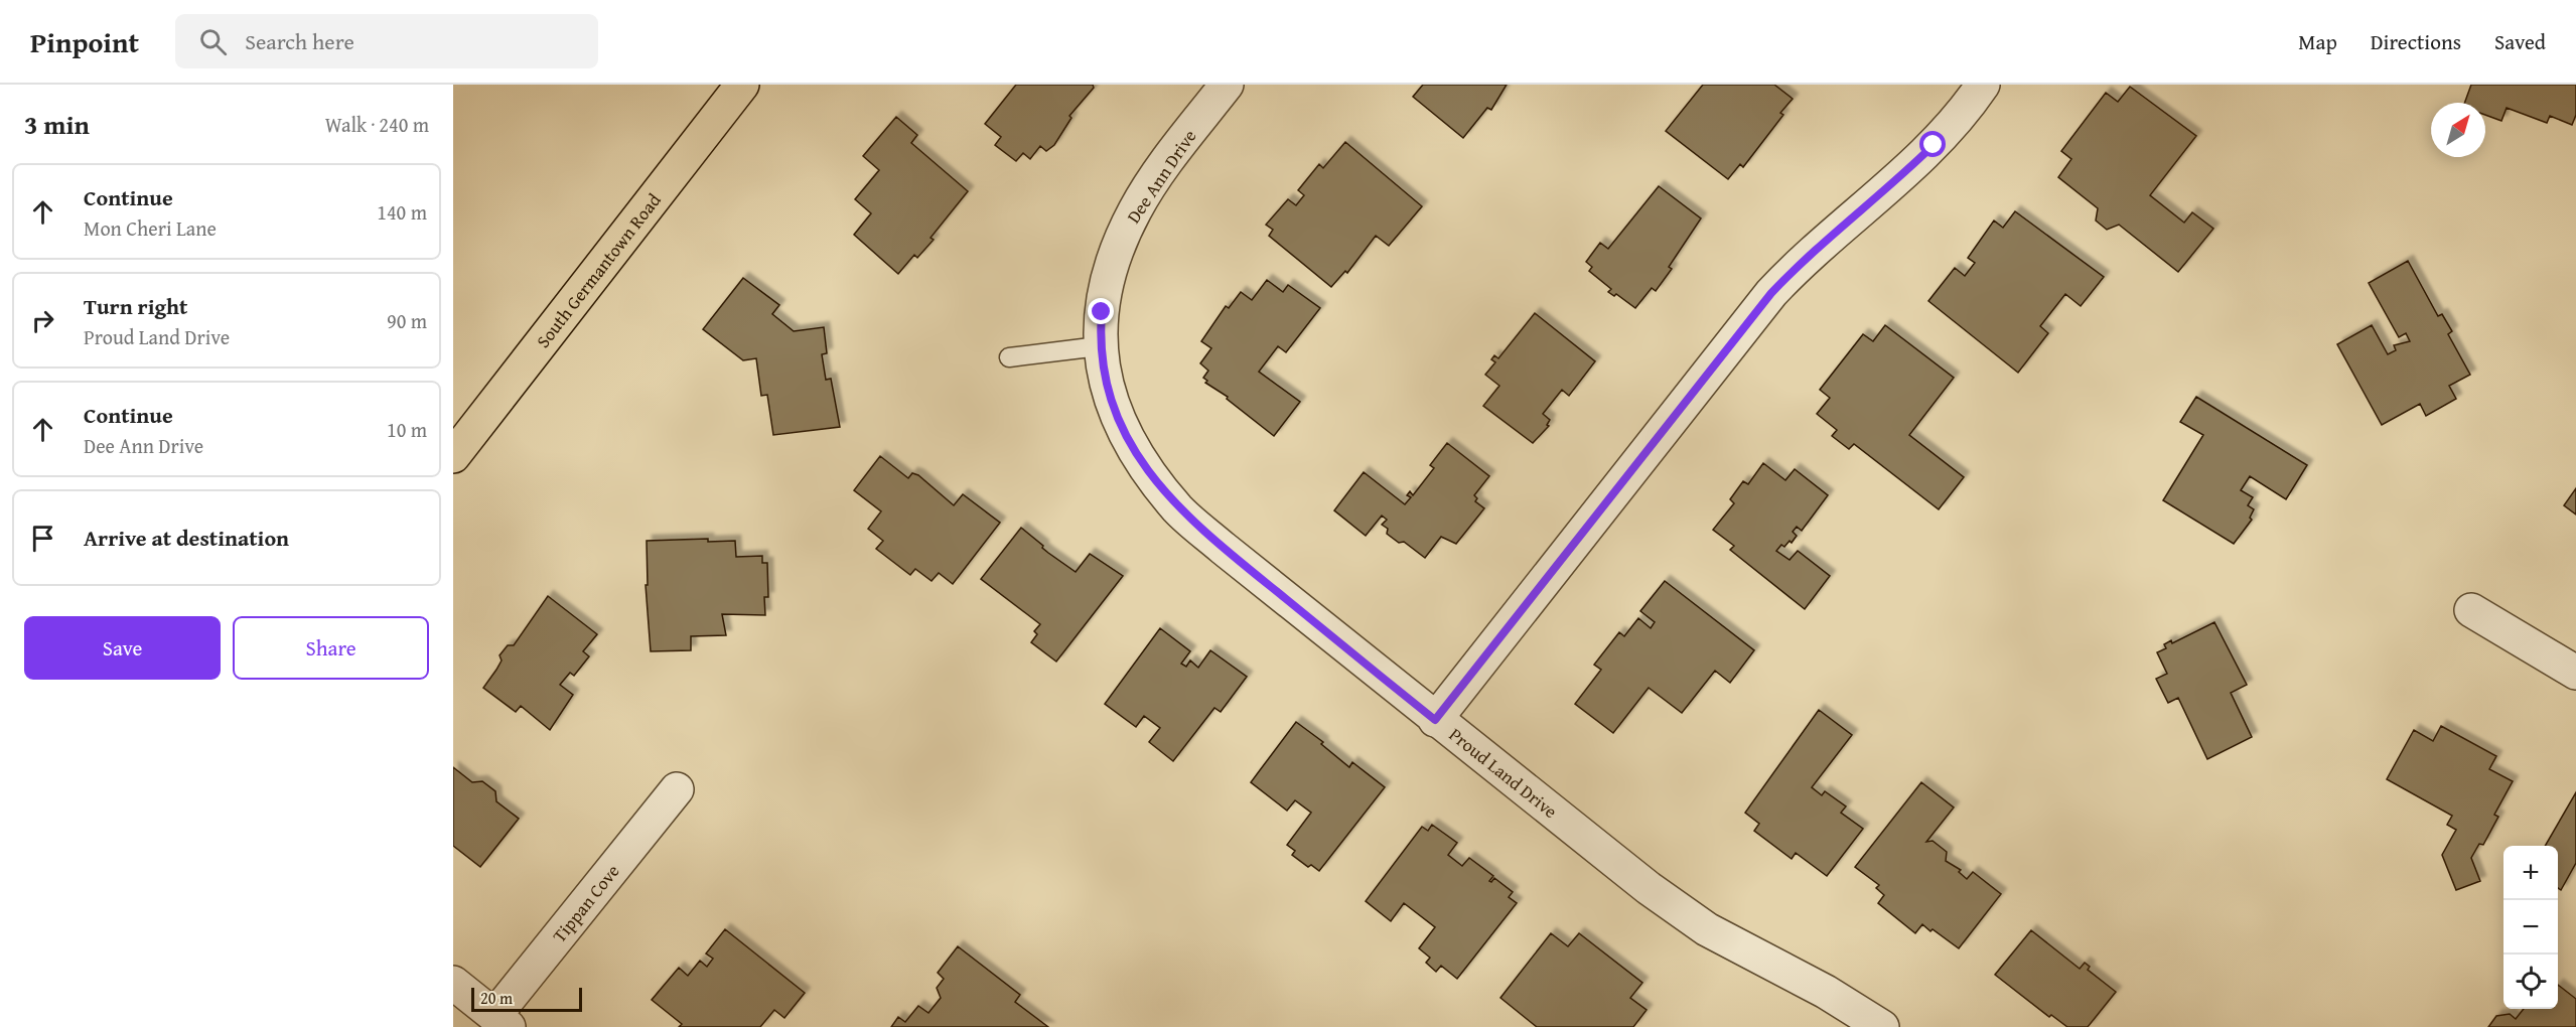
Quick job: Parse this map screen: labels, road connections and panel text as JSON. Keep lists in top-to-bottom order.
{
  "streets": {
    "main road": ["South Germantown Road"],
    "street": ["Dee Ann Drive", "Proud Land Drive", "Tippan Cove"]
  },
  "crossings": [
    ["Dee Ann Drive", "Proud Land Drive"]
  ],
  "scale_bar": "20 m",
  "north": "top right",
  "page": {
    "header": "Pinpoint",
    "search": "Search here",
    "nav": ["Map", "Directions", "Saved"],
    "heading": ["3 min", "Walk · 240 m"],
    "list": [
      ["Continue", "Mon Cheri Lane", "140 m"],
      ["Turn right", "Proud Land Drive", "90 m"],
      ["Continue", "Dee Ann Drive", "10 m"],
      "Arrive at destination"
    ],
    "buttons": ["Save", "Share"],
    "map_buttons": ["+", "−"],
    "scale": "20 m"
  }
}
